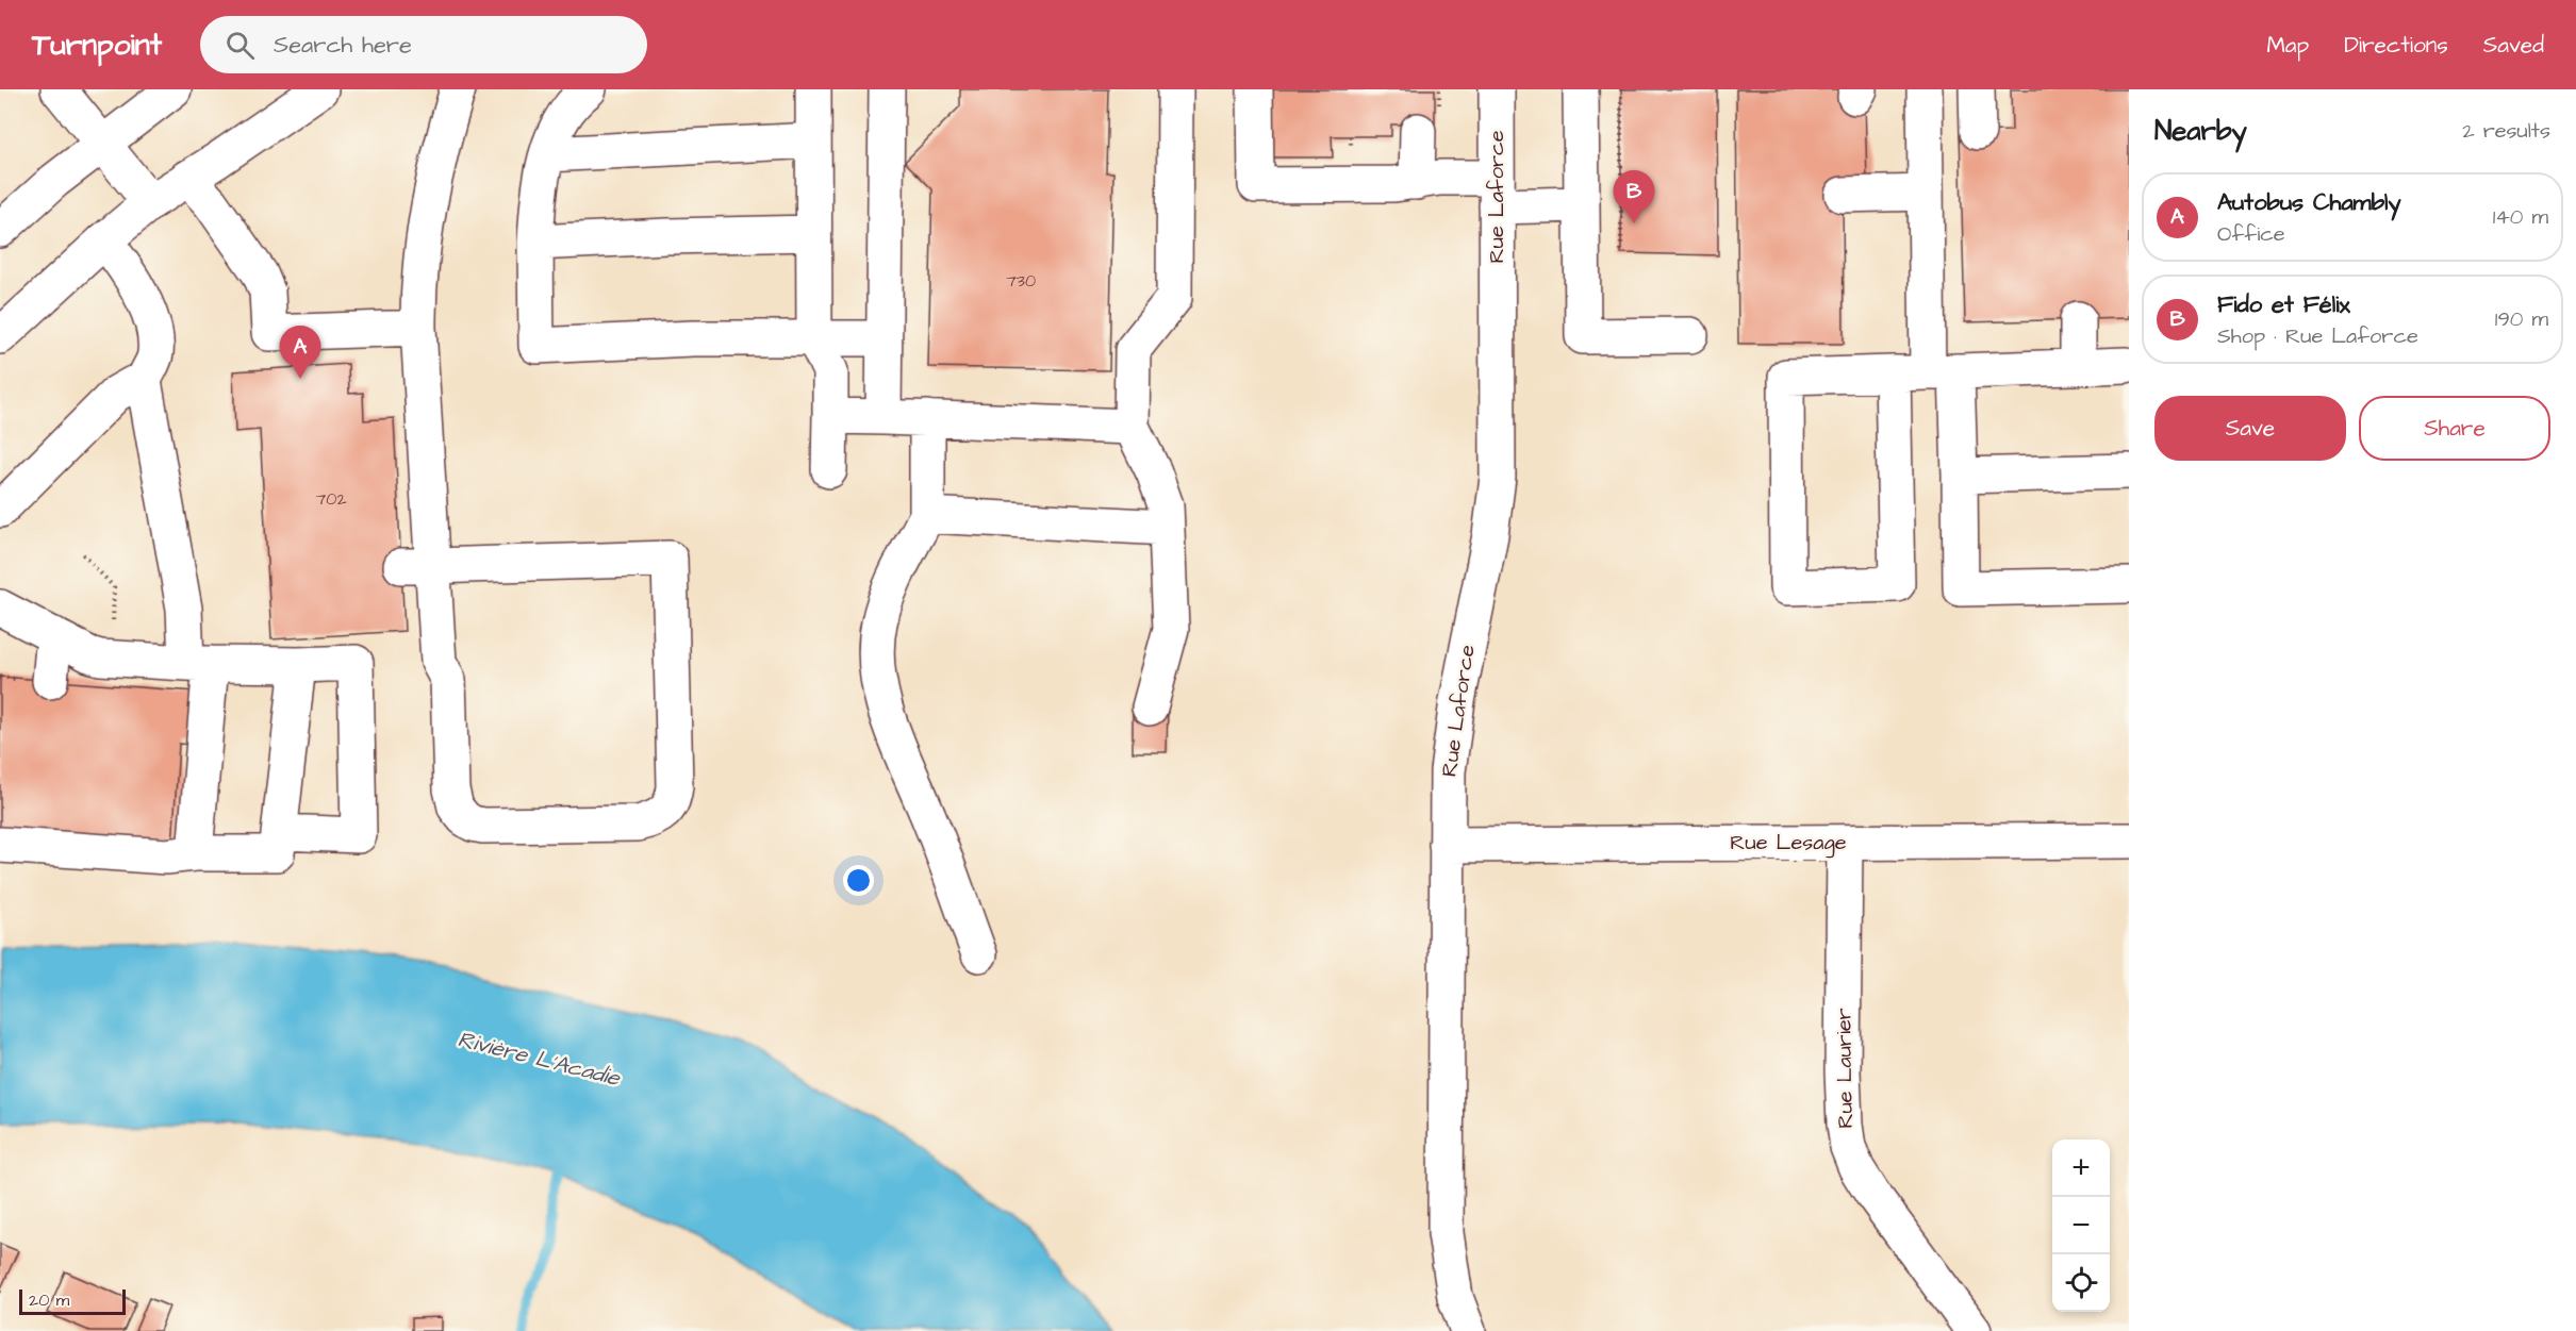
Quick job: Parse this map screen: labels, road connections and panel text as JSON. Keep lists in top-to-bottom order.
{
  "streets": {
    "street": ["Rue Laforce", "Rue Lesage", "Rue Laurier"]
  },
  "crossings": [
    ["Rue Laforce", "Rue Lesage"],
    ["Rue Lesage", "Rue Laurier"]
  ],
  "water": ["Rivière L'Acadie"],
  "house_numbers": ["730", "702"],
  "scale_bar": "20 m",
  "page": {
    "header": "Turnpoint",
    "search": "Search here",
    "nav": ["Map", "Directions", "Saved"],
    "heading": ["Nearby", "2 results"],
    "pins": ["B", "A"],
    "list": [
      {
        "mark": "A",
        "name": "Autobus Chambly",
        "note": "Office",
        "value": "140 m"
      },
      {
        "mark": "B",
        "name": "Fido et Félix",
        "note": "Shop · Rue Laforce",
        "value": "190 m"
      }
    ],
    "buttons": ["Save", "Share"],
    "map_buttons": ["+", "−"],
    "scale": "20 m"
  }
}
